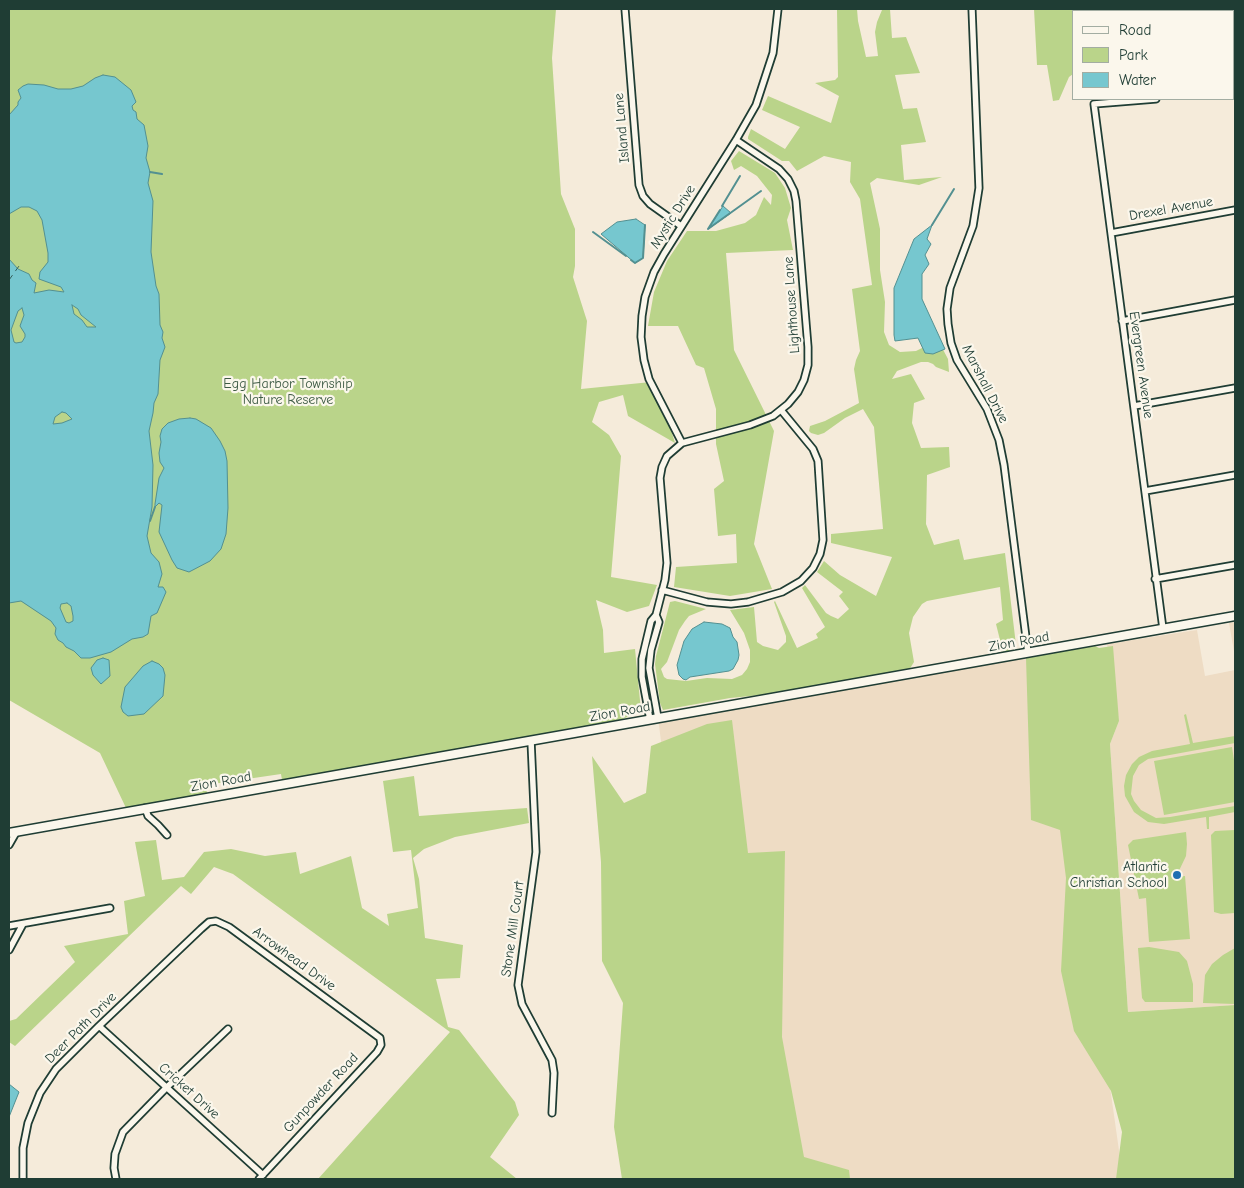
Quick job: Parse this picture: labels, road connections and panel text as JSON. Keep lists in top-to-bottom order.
{
  "streets": {
    "street": [
      "Island Lane",
      "Drexel Avenue",
      "Mystic Drive",
      "Lighthouse Lane",
      "Evergreen Avenue",
      "Marshall Drive",
      "Zion Road",
      "Stone Mill Court",
      "Arrowhead Drive",
      "Deer Path Drive",
      "Cricket Drive",
      "Gunpowder Road"
    ]
  },
  "crossings": [
    ["Island Lane", "Mystic Drive"],
    ["Drexel Avenue", "Evergreen Avenue"],
    ["Mystic Drive", "Lighthouse Lane"],
    ["Evergreen Avenue", "Zion Road"],
    ["Marshall Drive", "Zion Road"],
    ["Zion Road", "Stone Mill Court"],
    ["Arrowhead Drive", "Deer Path Drive"],
    ["Arrowhead Drive", "Gunpowder Road"],
    ["Deer Path Drive", "Cricket Drive"],
    ["Cricket Drive", "Gunpowder Road"]
  ],
  "parks": ["Egg Harbor Township Nature Reserve"],
  "places": ["Atlantic Christian School"],
  "legend": ["Road", "Park", "Water"]
}
